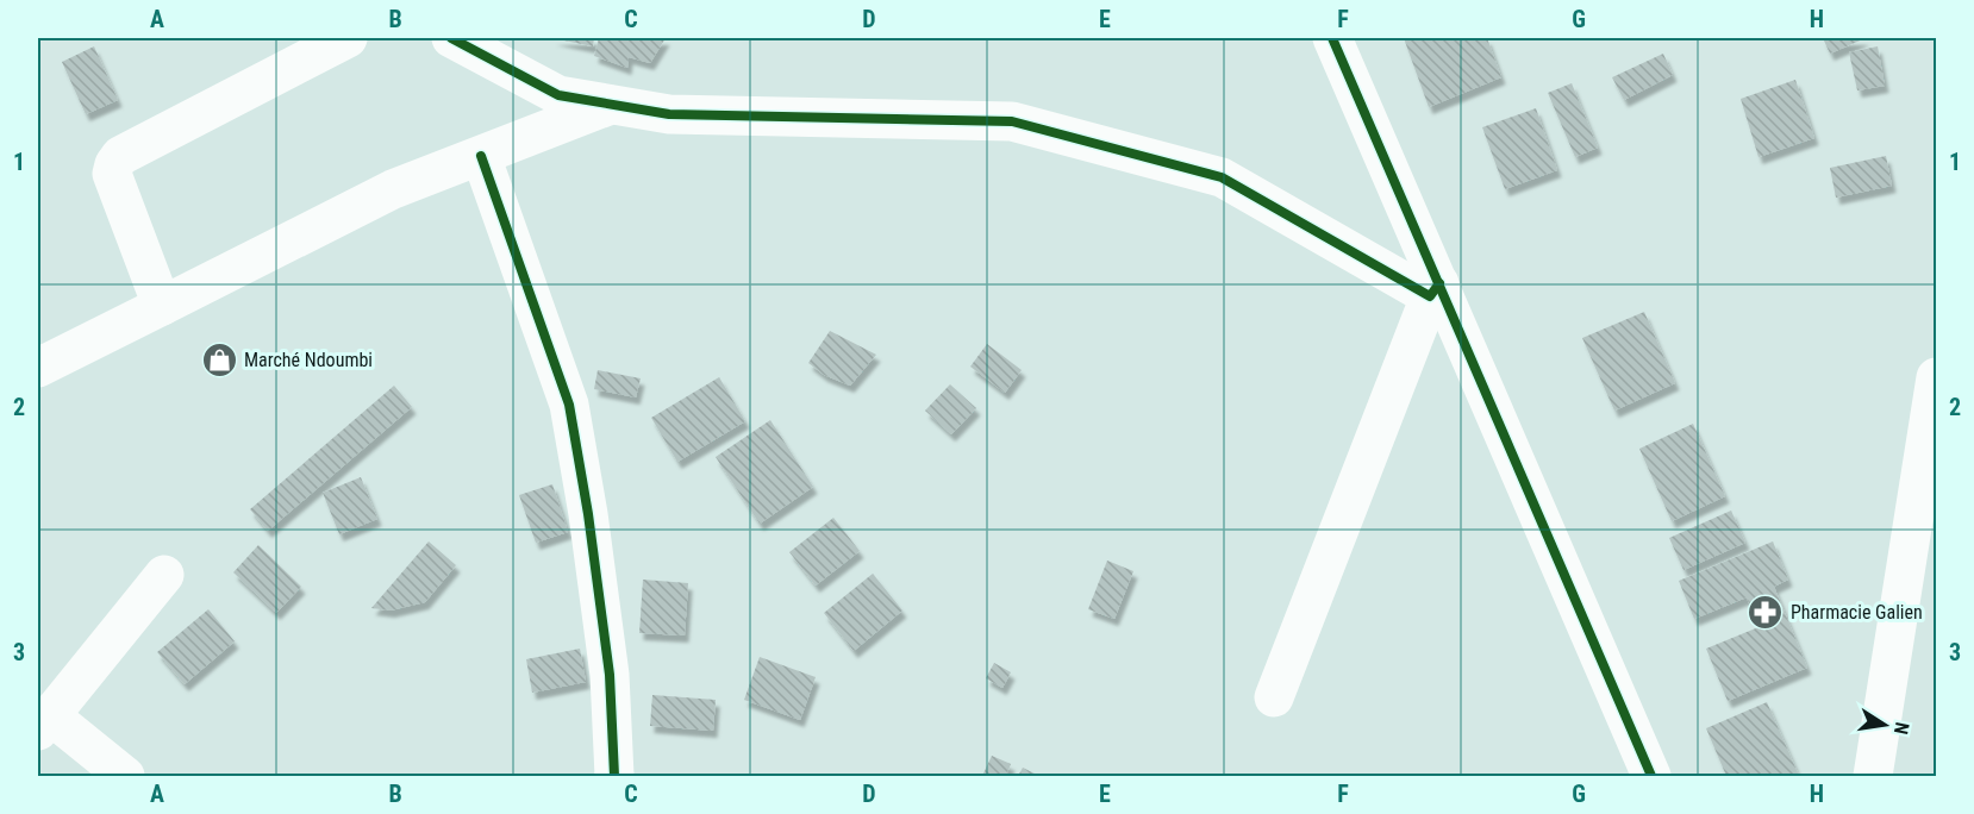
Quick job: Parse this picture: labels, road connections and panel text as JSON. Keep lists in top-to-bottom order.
{
  "places": {
    "shop": ["Marché Ndoumbi"],
    "pharmacy": ["Pharmacie Galien"]
  },
  "north": "right",
  "grid": {
    "columns": [
      "A",
      "B",
      "C",
      "D",
      "E",
      "F",
      "G",
      "H"
    ],
    "rows": ["1", "2", "3"]
  }
}
